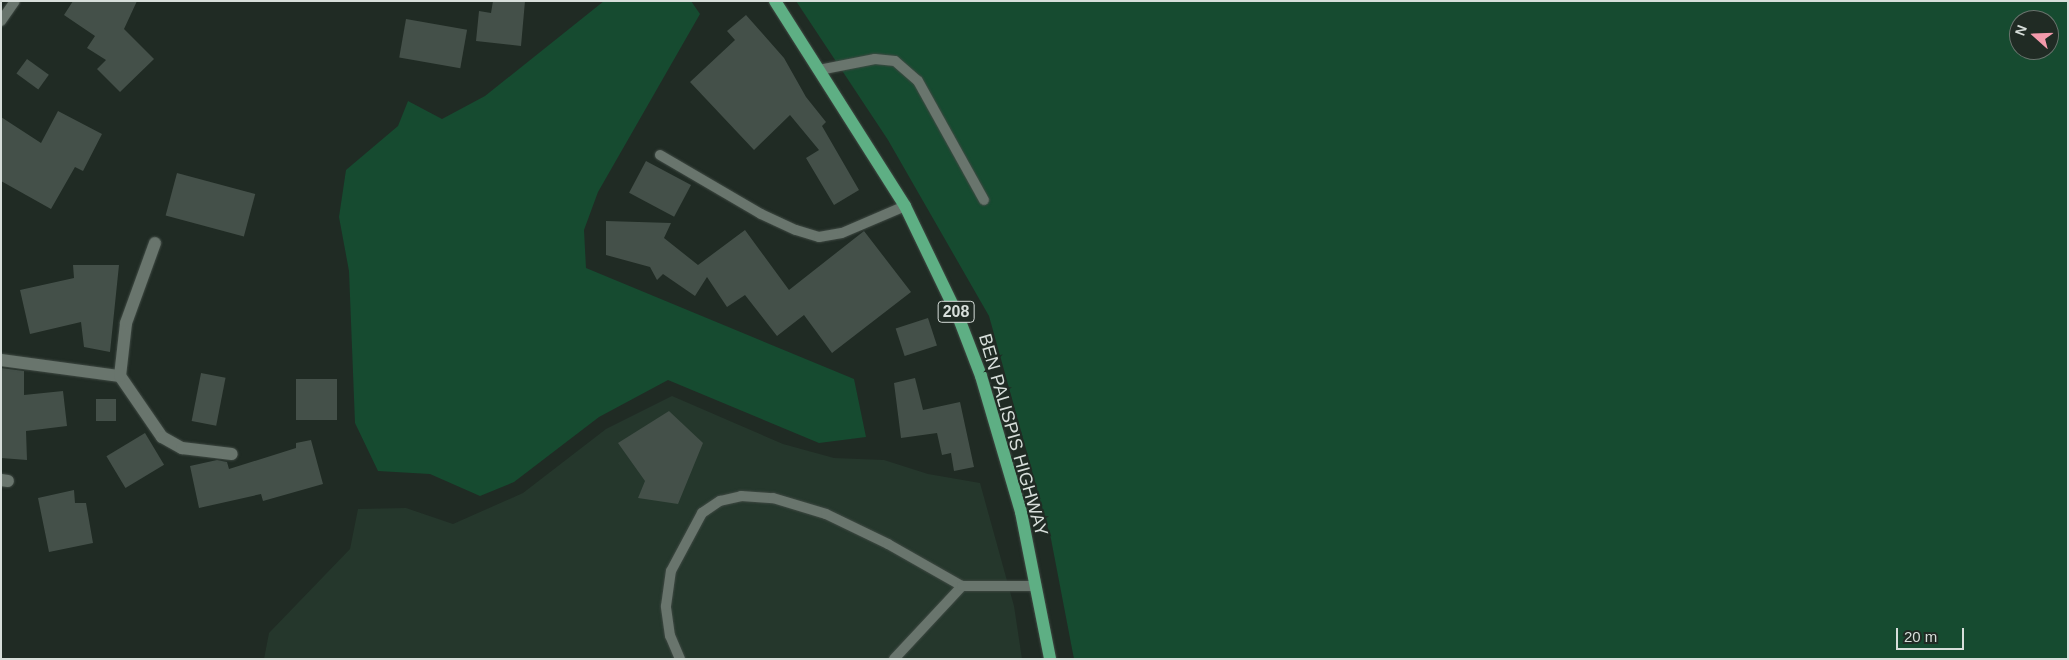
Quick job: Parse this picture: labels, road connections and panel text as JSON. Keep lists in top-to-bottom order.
{
  "streets": {
    "main road": ["208", "BEN PALISPIS HIGHWAY"]
  },
  "scale_bar": "20 m",
  "north": "left"
}
